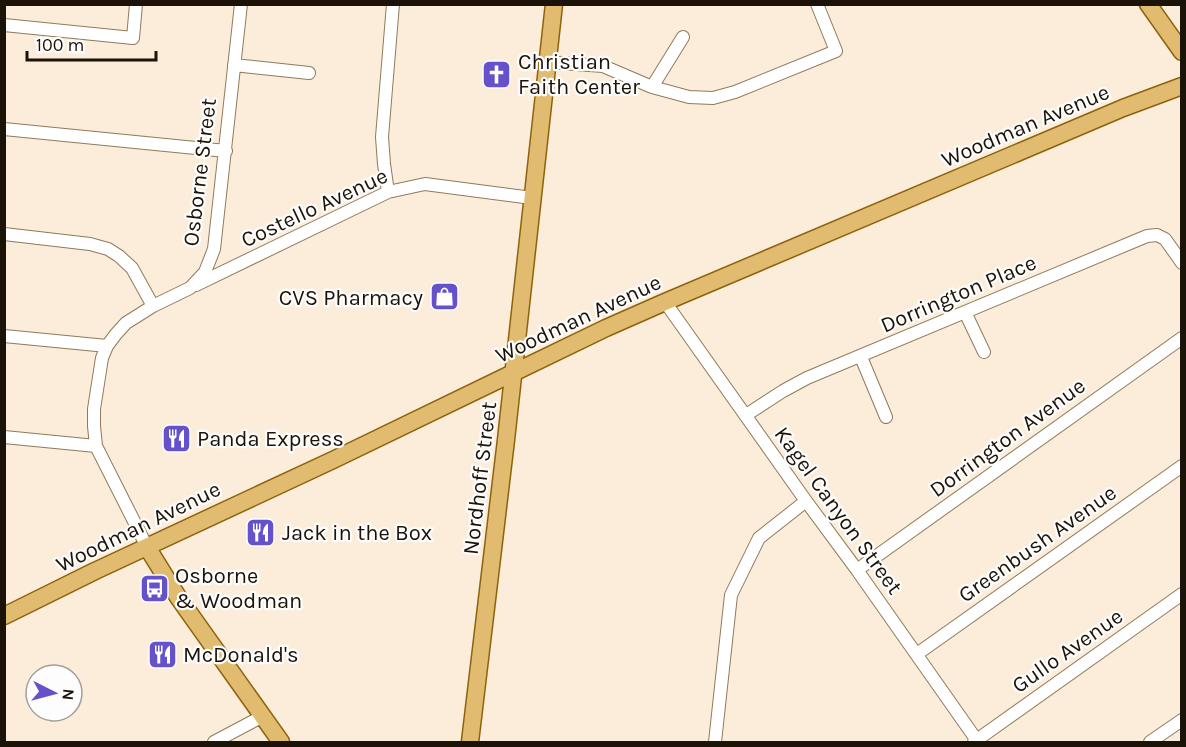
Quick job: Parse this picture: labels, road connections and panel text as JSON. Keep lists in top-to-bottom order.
{
  "streets": {
    "main road": ["Woodman Avenue", "Osborne Street", "Nordhoff Street"],
    "street": [
      "Costello Avenue",
      "Dorrington Place",
      "Dorrington Avenue",
      "Kagel Canyon Street",
      "Greenbush Avenue",
      "Gullo Avenue"
    ]
  },
  "crossings": [
    ["Woodman Avenue", "Osborne Street"],
    ["Woodman Avenue", "Nordhoff Street"],
    ["Woodman Avenue", "Kagel Canyon Street"],
    ["Osborne Street", "Costello Avenue"],
    ["Costello Avenue", "Nordhoff Street"],
    ["Dorrington Place", "Kagel Canyon Street"],
    ["Dorrington Avenue", "Kagel Canyon Street"],
    ["Kagel Canyon Street", "Greenbush Avenue"],
    ["Kagel Canyon Street", "Gullo Avenue"]
  ],
  "places": {
    "church": ["Christian Faith Center"],
    "shop": ["CVS Pharmacy"],
    "restaurant": ["Panda Express", "Jack in the Box", "McDonald's"],
    "bus stop": ["Osborne & Woodman"]
  },
  "scale_bar": "100 m",
  "north": "right"
}
